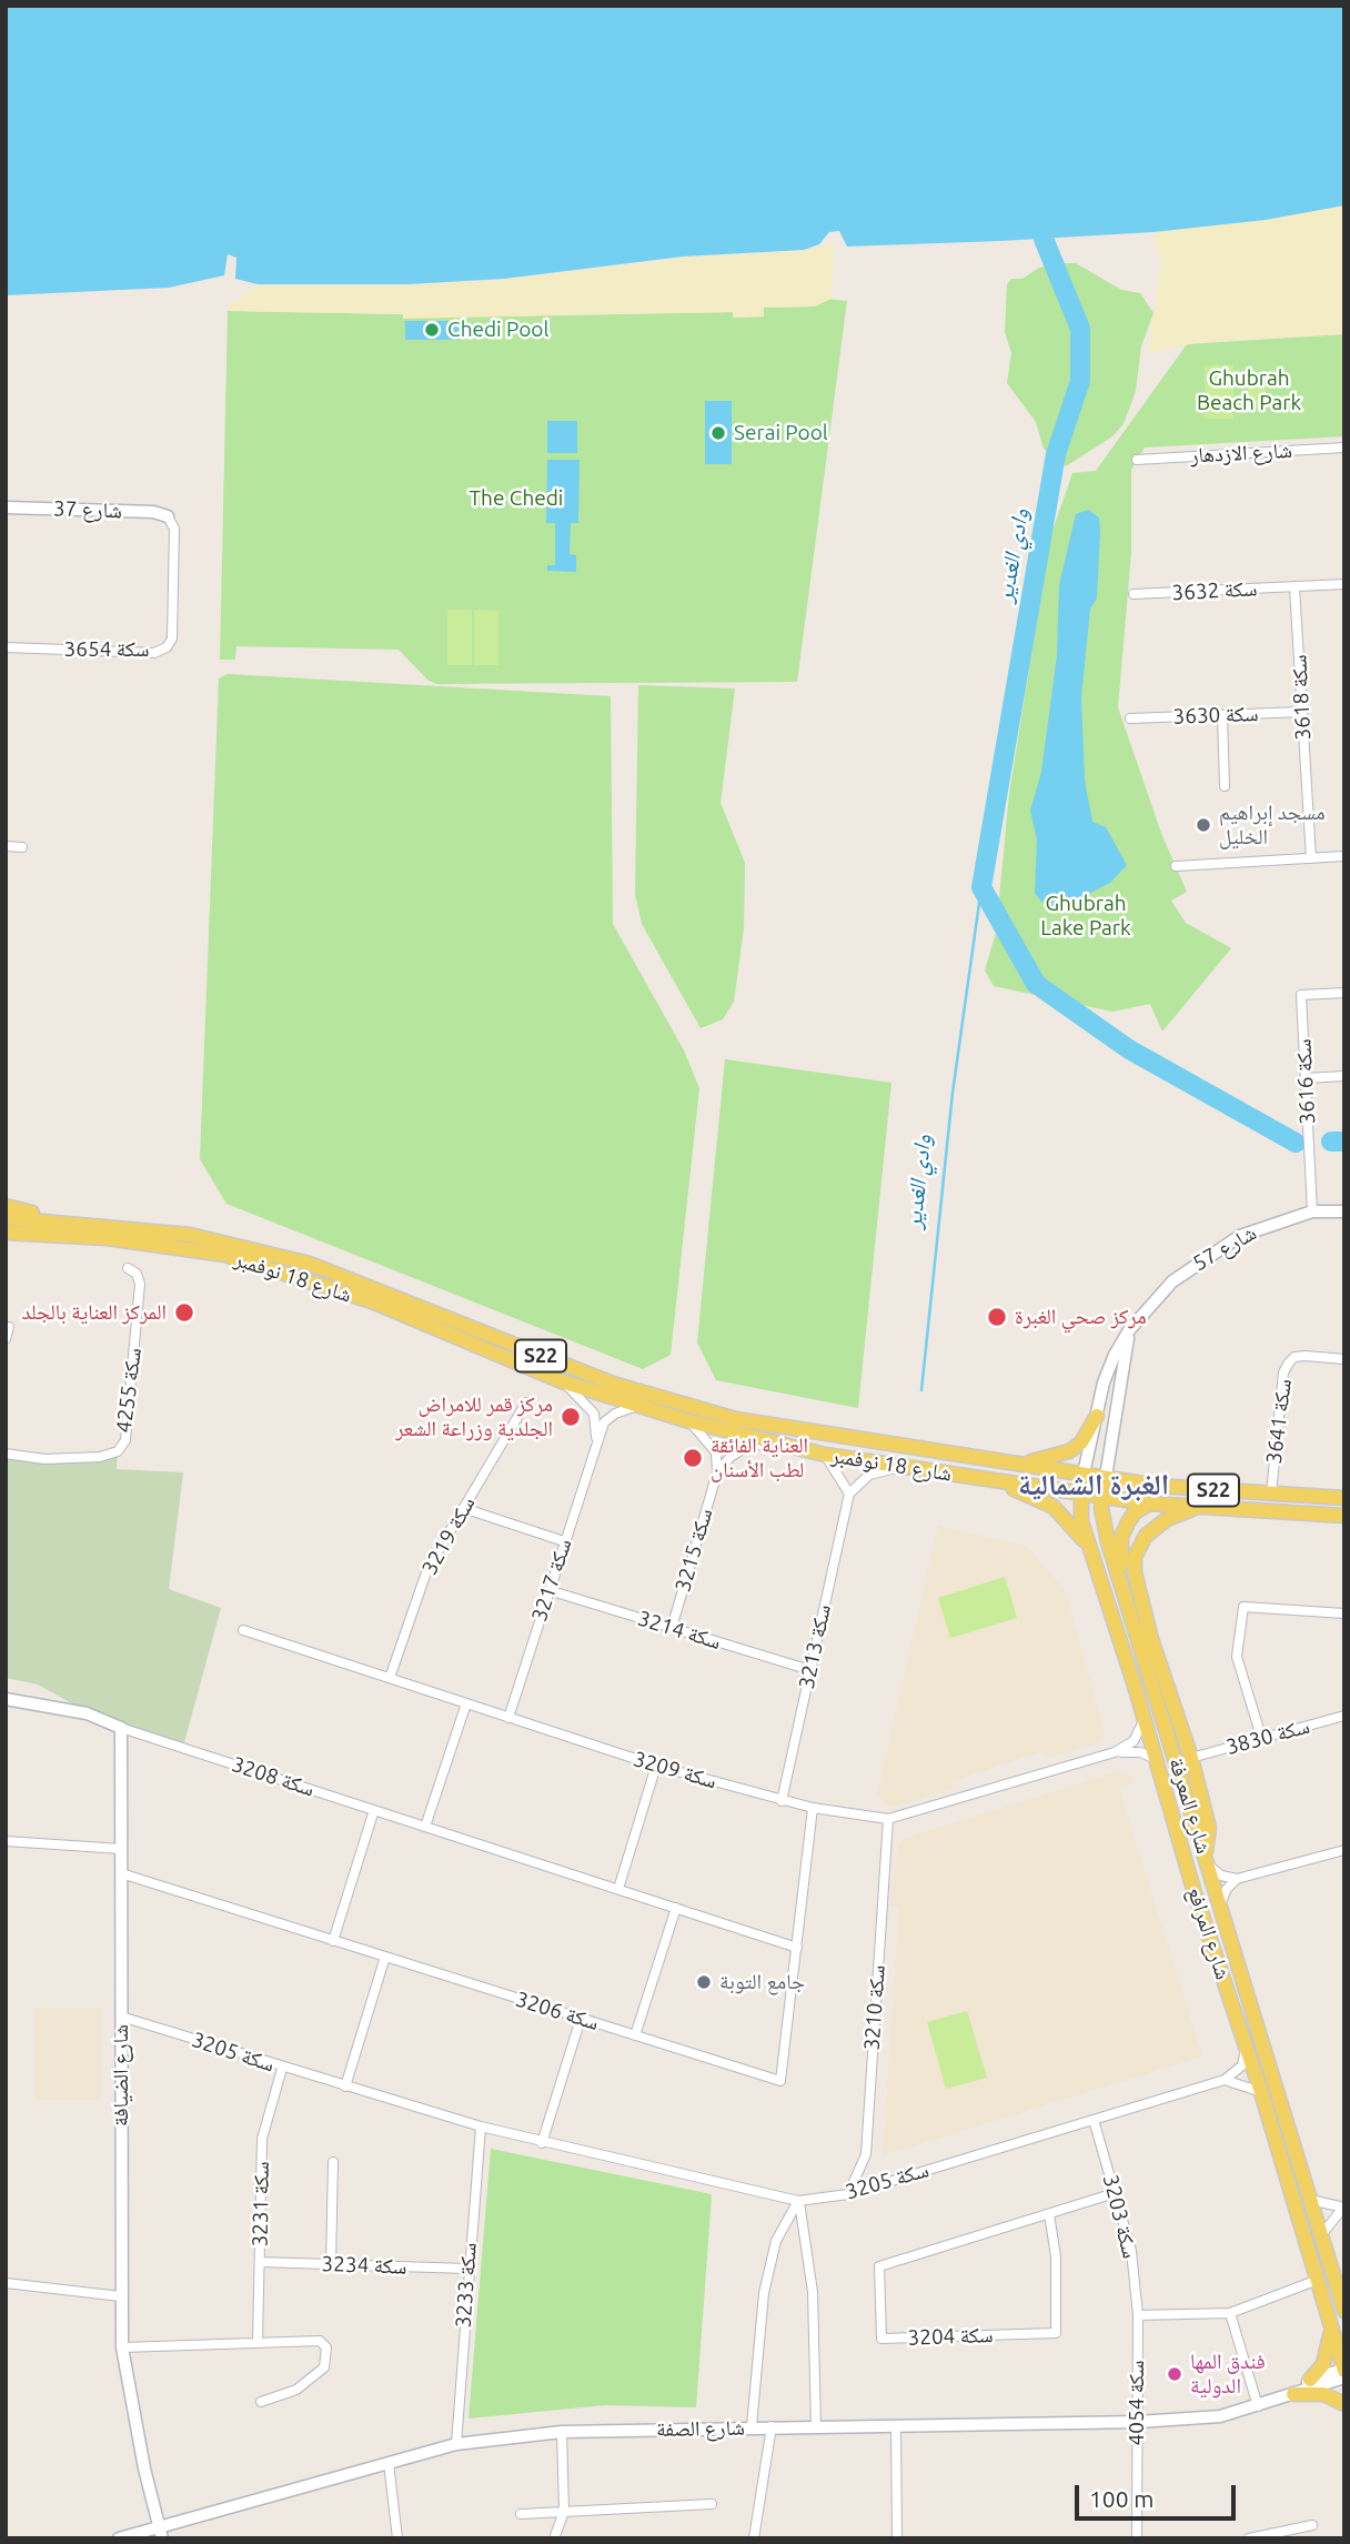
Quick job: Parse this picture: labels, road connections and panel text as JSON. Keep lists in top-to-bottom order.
{
  "streets": {
    "main road": [
      "شارع 18 نوفمبر",
      "S22",
      "شارع المعرفة",
      "شارع المرافع"
    ],
    "street": [
      "شارع الازدهار",
      "شارع 37",
      "سكة 3632",
      "سكة 3654",
      "سكة 3618",
      "سكة 3630",
      "سكة 3616",
      "شارع 57",
      "سكة 4255",
      "سكة 3641",
      "سكة 3219",
      "سكة 3215",
      "سكة 3217",
      "سكة 3214",
      "سكة 3213",
      "سكة 3830",
      "سكة 3209",
      "سكة 3208",
      "سكة 3210",
      "سكة 3206",
      "سكة 3205",
      "شارع الضيافة",
      "سكة 3231",
      "سكة 3203",
      "سكة 3234",
      "سكة 3233",
      "سكة 3204",
      "سكة 4054",
      "شارع الصفة"
    ]
  },
  "crossings": [
    ["شارع 37", "سكة 3654"],
    ["سكة 3632", "سكة 3618"],
    ["سكة 3618", "سكة 3630"],
    ["سكة 3616", "شارع 57"],
    ["شارع 57", "شارع 18 نوفمبر"],
    ["شارع 18 نوفمبر", "سكة 3641"],
    ["شارع 18 نوفمبر", "سكة 3217"],
    ["شارع 18 نوفمبر", "شارع المعرفة"],
    ["شارع 18 نوفمبر", "شارع المرافع"],
    ["سكة 3219", "سكة 3209"],
    ["سكة 3215", "سكة 3214"],
    ["سكة 3217", "سكة 3214"],
    ["سكة 3217", "سكة 3209"],
    ["سكة 3214", "سكة 3213"],
    ["سكة 3213", "سكة 3209"],
    ["سكة 3209", "شارع المرافع"],
    ["سكة 3209", "سكة 3210"],
    ["سكة 3208", "سكة 3206"],
    ["سكة 3208", "شارع الضيافة"],
    ["شارع المرافع", "شارع الصفة"],
    ["سكة 3210", "سكة 3205"],
    ["سكة 3206", "شارع الضيافة"],
    ["سكة 3205", "شارع الضيافة"],
    ["سكة 3205", "سكة 3231"],
    ["سكة 3205", "سكة 3203"],
    ["سكة 3205", "سكة 3233"],
    ["شارع الضيافة", "شارع الصفة"],
    ["سكة 3231", "سكة 3234"],
    ["سكة 3203", "سكة 3204"],
    ["سكة 3203", "سكة 4054"],
    ["سكة 3234", "سكة 3233"],
    ["سكة 3233", "شارع الصفة"],
    ["سكة 4054", "شارع الصفة"]
  ],
  "districts": ["الغبرة الشمالية"],
  "water": ["وادي الغدير"],
  "parks": ["Ghubrah Beach Park", "The Chedi", "Ghubrah Lake Park"],
  "places": [
    "Chedi Pool",
    "Serai Pool",
    "مسجد إبراهيم الخليل",
    "المركز العناية بالجلد",
    "مركز صحي الغبرة",
    "مركز قمر للامراض الجلدية وزراعة الشعر",
    "العناية الفائقة لطب الأسنان",
    "جامع التوبة",
    "فندق المها الدولية"
  ],
  "scale_bar": "100 m"
}
